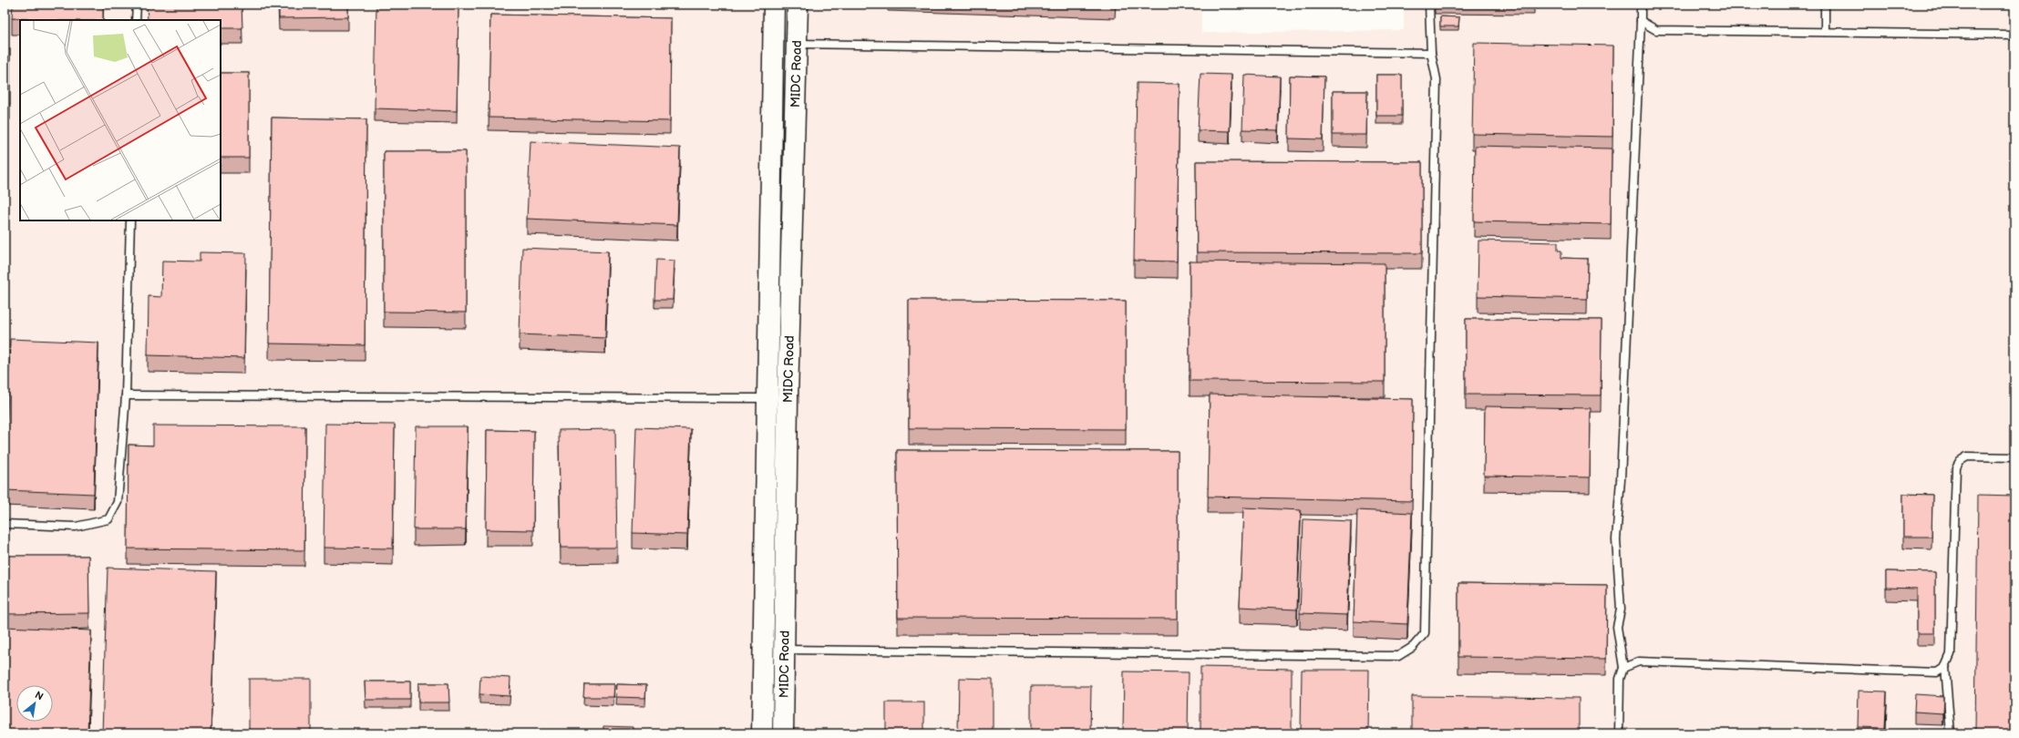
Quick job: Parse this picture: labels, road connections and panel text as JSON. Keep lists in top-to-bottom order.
{
  "streets": {
    "street": ["MIDC Road"]
  },
  "north": "top right"
}
